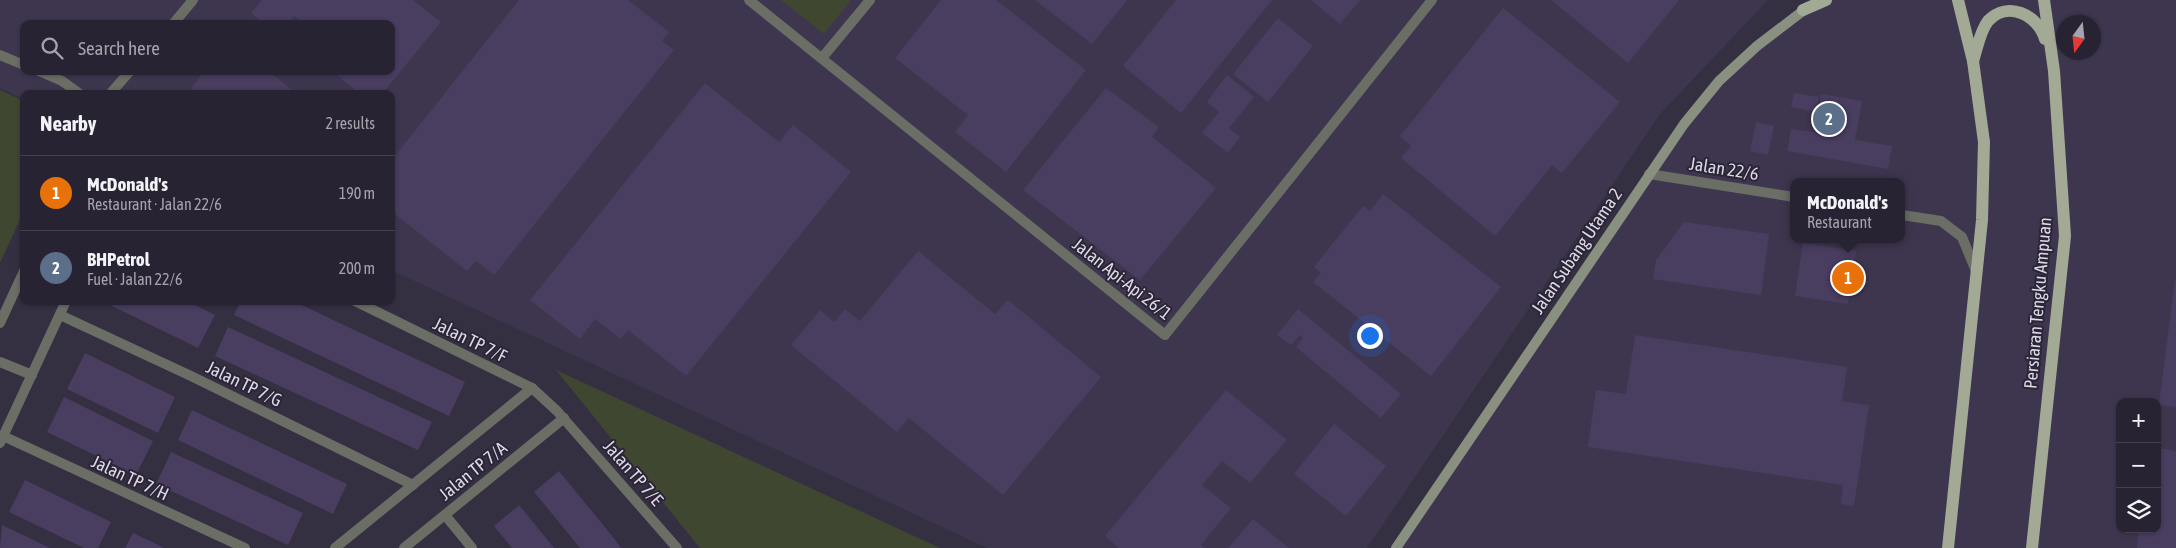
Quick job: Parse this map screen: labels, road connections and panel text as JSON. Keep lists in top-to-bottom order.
{
  "streets": {
    "main road": ["Jalan Subang Utama 2", "Persiaran Tengku Ampuan"],
    "street": [
      "Jalan 22/6",
      "Jalan Api-Api 26/1",
      "Jalan TP 7/F",
      "Jalan TP 7/G",
      "Jalan TP 7/A",
      "Jalan TP 7/E",
      "Jalan TP 7/H"
    ]
  },
  "crossings": [
    ["Jalan 22/6", "Jalan Subang Utama 2"],
    ["Jalan TP 7/F", "Jalan TP 7/A"],
    ["Jalan TP 7/F", "Jalan TP 7/E"],
    ["Jalan TP 7/A", "Jalan TP 7/E"]
  ],
  "north": "bottom",
  "page": {
    "search": "Search here",
    "heading": ["Nearby", "2 results"],
    "pins": ["2", "1"],
    "list": [
      {
        "mark": "1",
        "name": "McDonald's",
        "note": "Restaurant · Jalan 22/6",
        "value": "190 m"
      },
      {
        "mark": "2",
        "name": "BHPetrol",
        "note": "Fuel · Jalan 22/6",
        "value": "200 m"
      }
    ],
    "popup": ["McDonald's", "Restaurant"],
    "map_buttons": ["+", "−"]
  }
}
